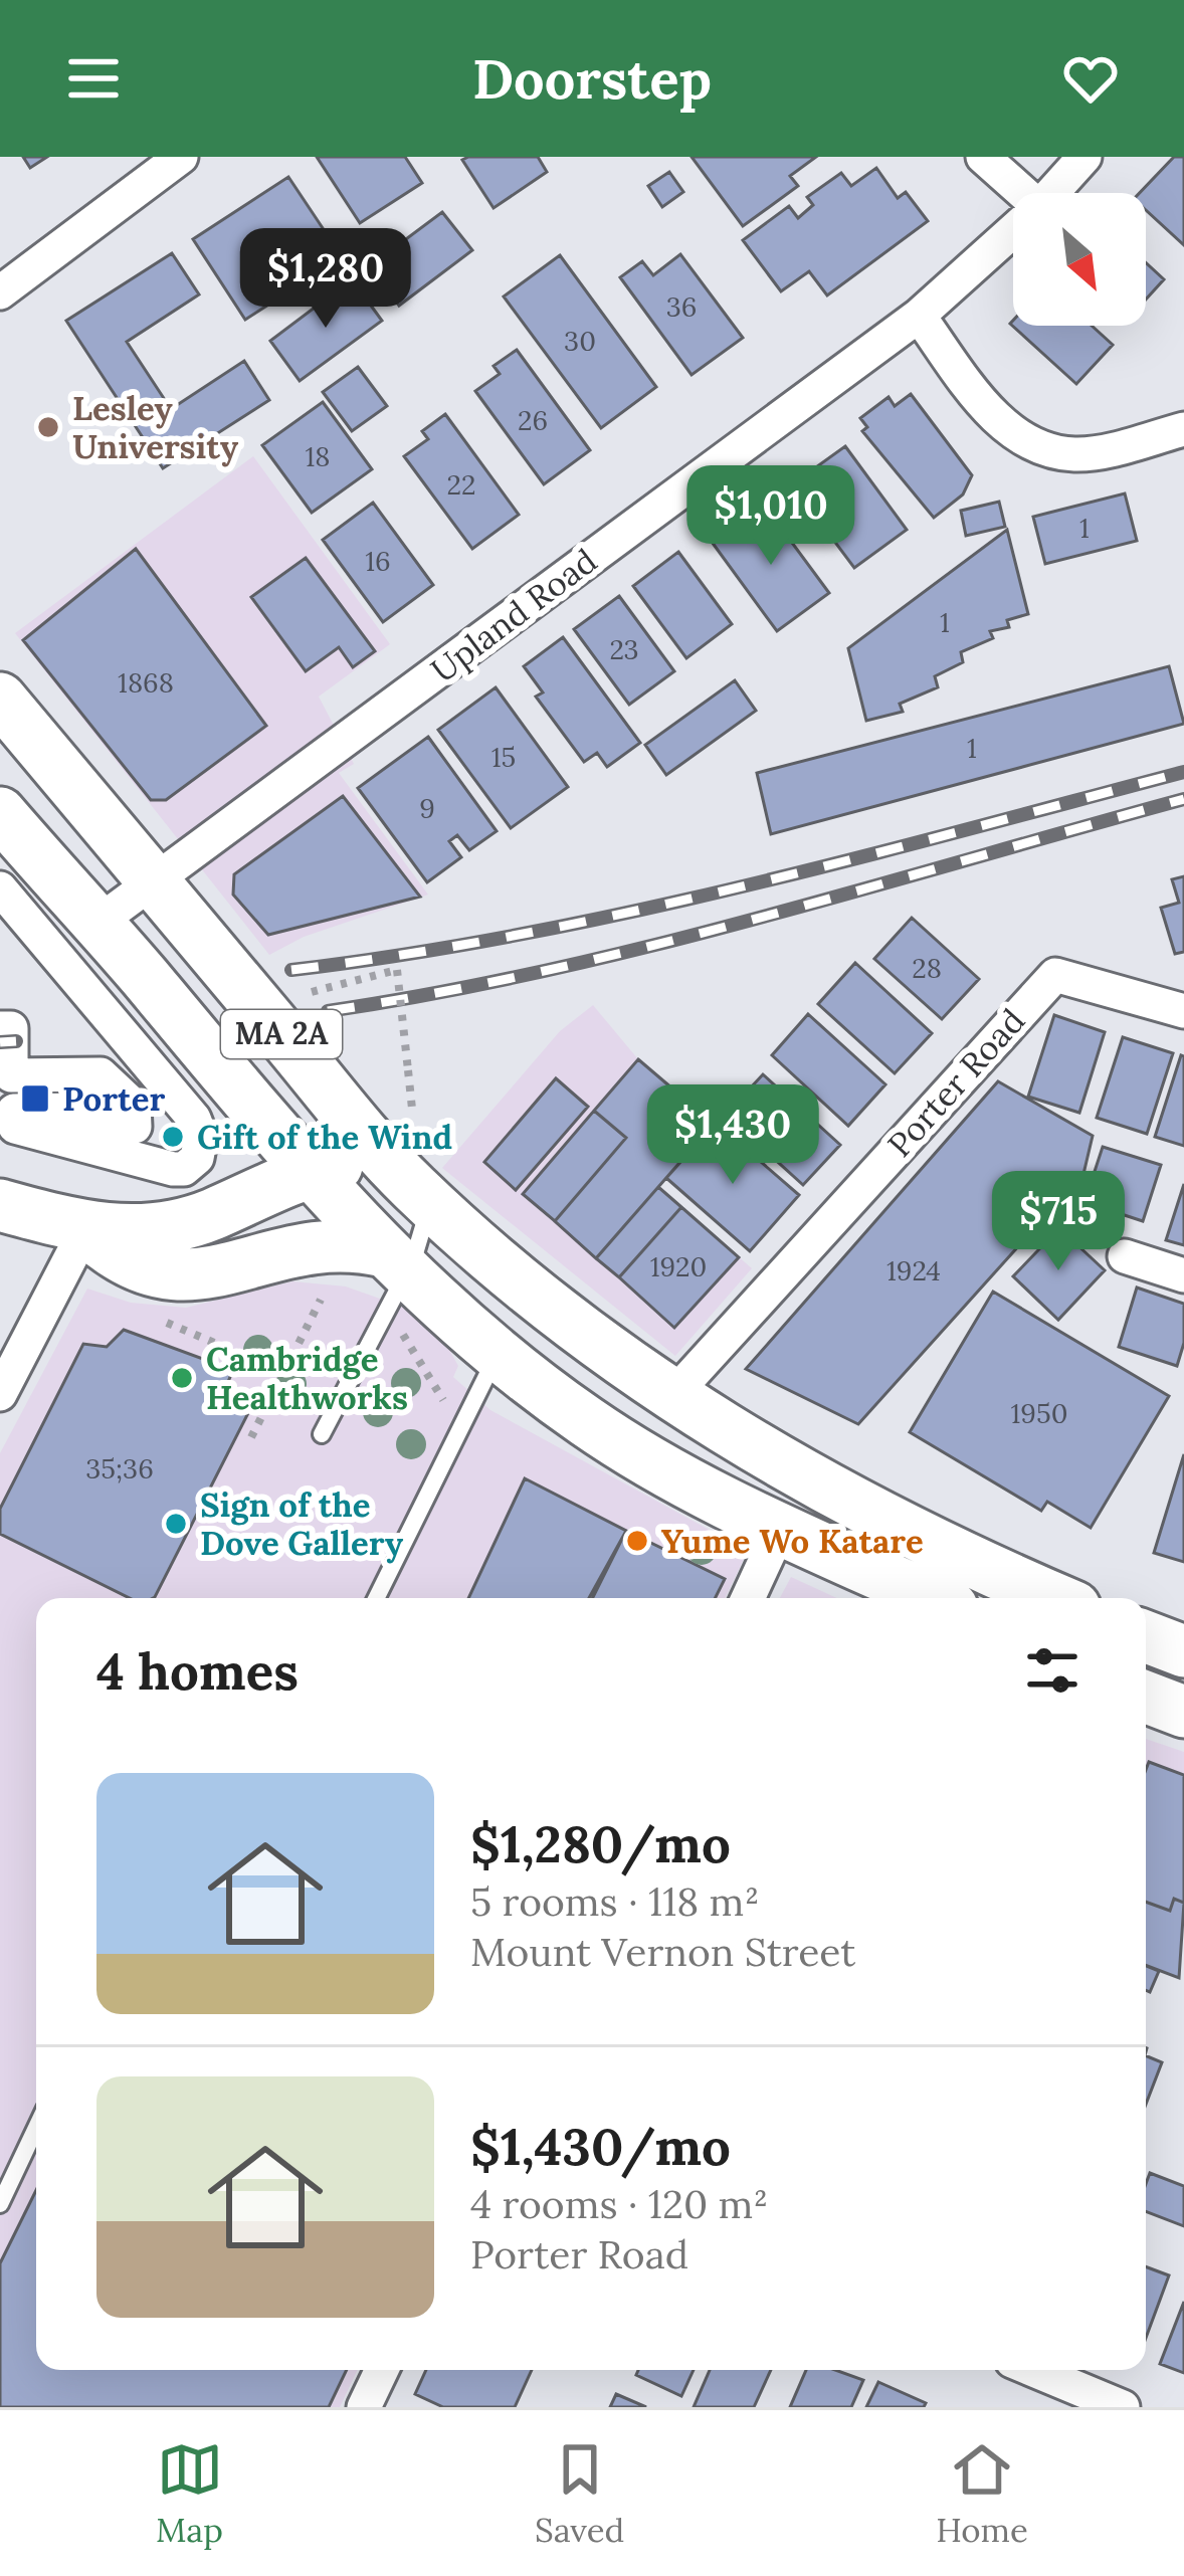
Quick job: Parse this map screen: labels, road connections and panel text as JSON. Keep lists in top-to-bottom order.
{
  "streets": {
    "main road": ["MA 2A"],
    "street": ["Upland Road", "Porter Road"]
  },
  "crossings": [
    ["Upland Road", "MA 2A"],
    ["MA 2A", "Porter Road"]
  ],
  "places": {
    "other": [
      "Lesley University",
      "Gift of the Wind",
      "Cambridge Healthworks",
      "Sign of the Dove Gallery",
      "Yume Wo Katare"
    ],
    "transit": ["Porter"]
  },
  "house_numbers": [
    "36",
    "30",
    "26",
    "18",
    "22",
    "1",
    "16",
    "1",
    "23",
    "1868",
    "1",
    "15",
    "9",
    "28",
    "1920",
    "1924",
    "1950",
    "35;36"
  ],
  "north": "bottom right",
  "page": {
    "header": "Doorstep",
    "price": [
      "$1,280",
      "$1,010",
      "$1,430",
      "$715"
    ],
    "heading": "4 homes",
    "list": [
      {
        "name": "$1,280/mo",
        "note": "5 rooms · 118 m² · Mount Vernon Street"
      },
      {
        "name": "$1,430/mo",
        "note": "4 rooms · 120 m² · Porter Road"
      }
    ],
    "tabs": ["Map", "Saved", "Home"]
  }
}
